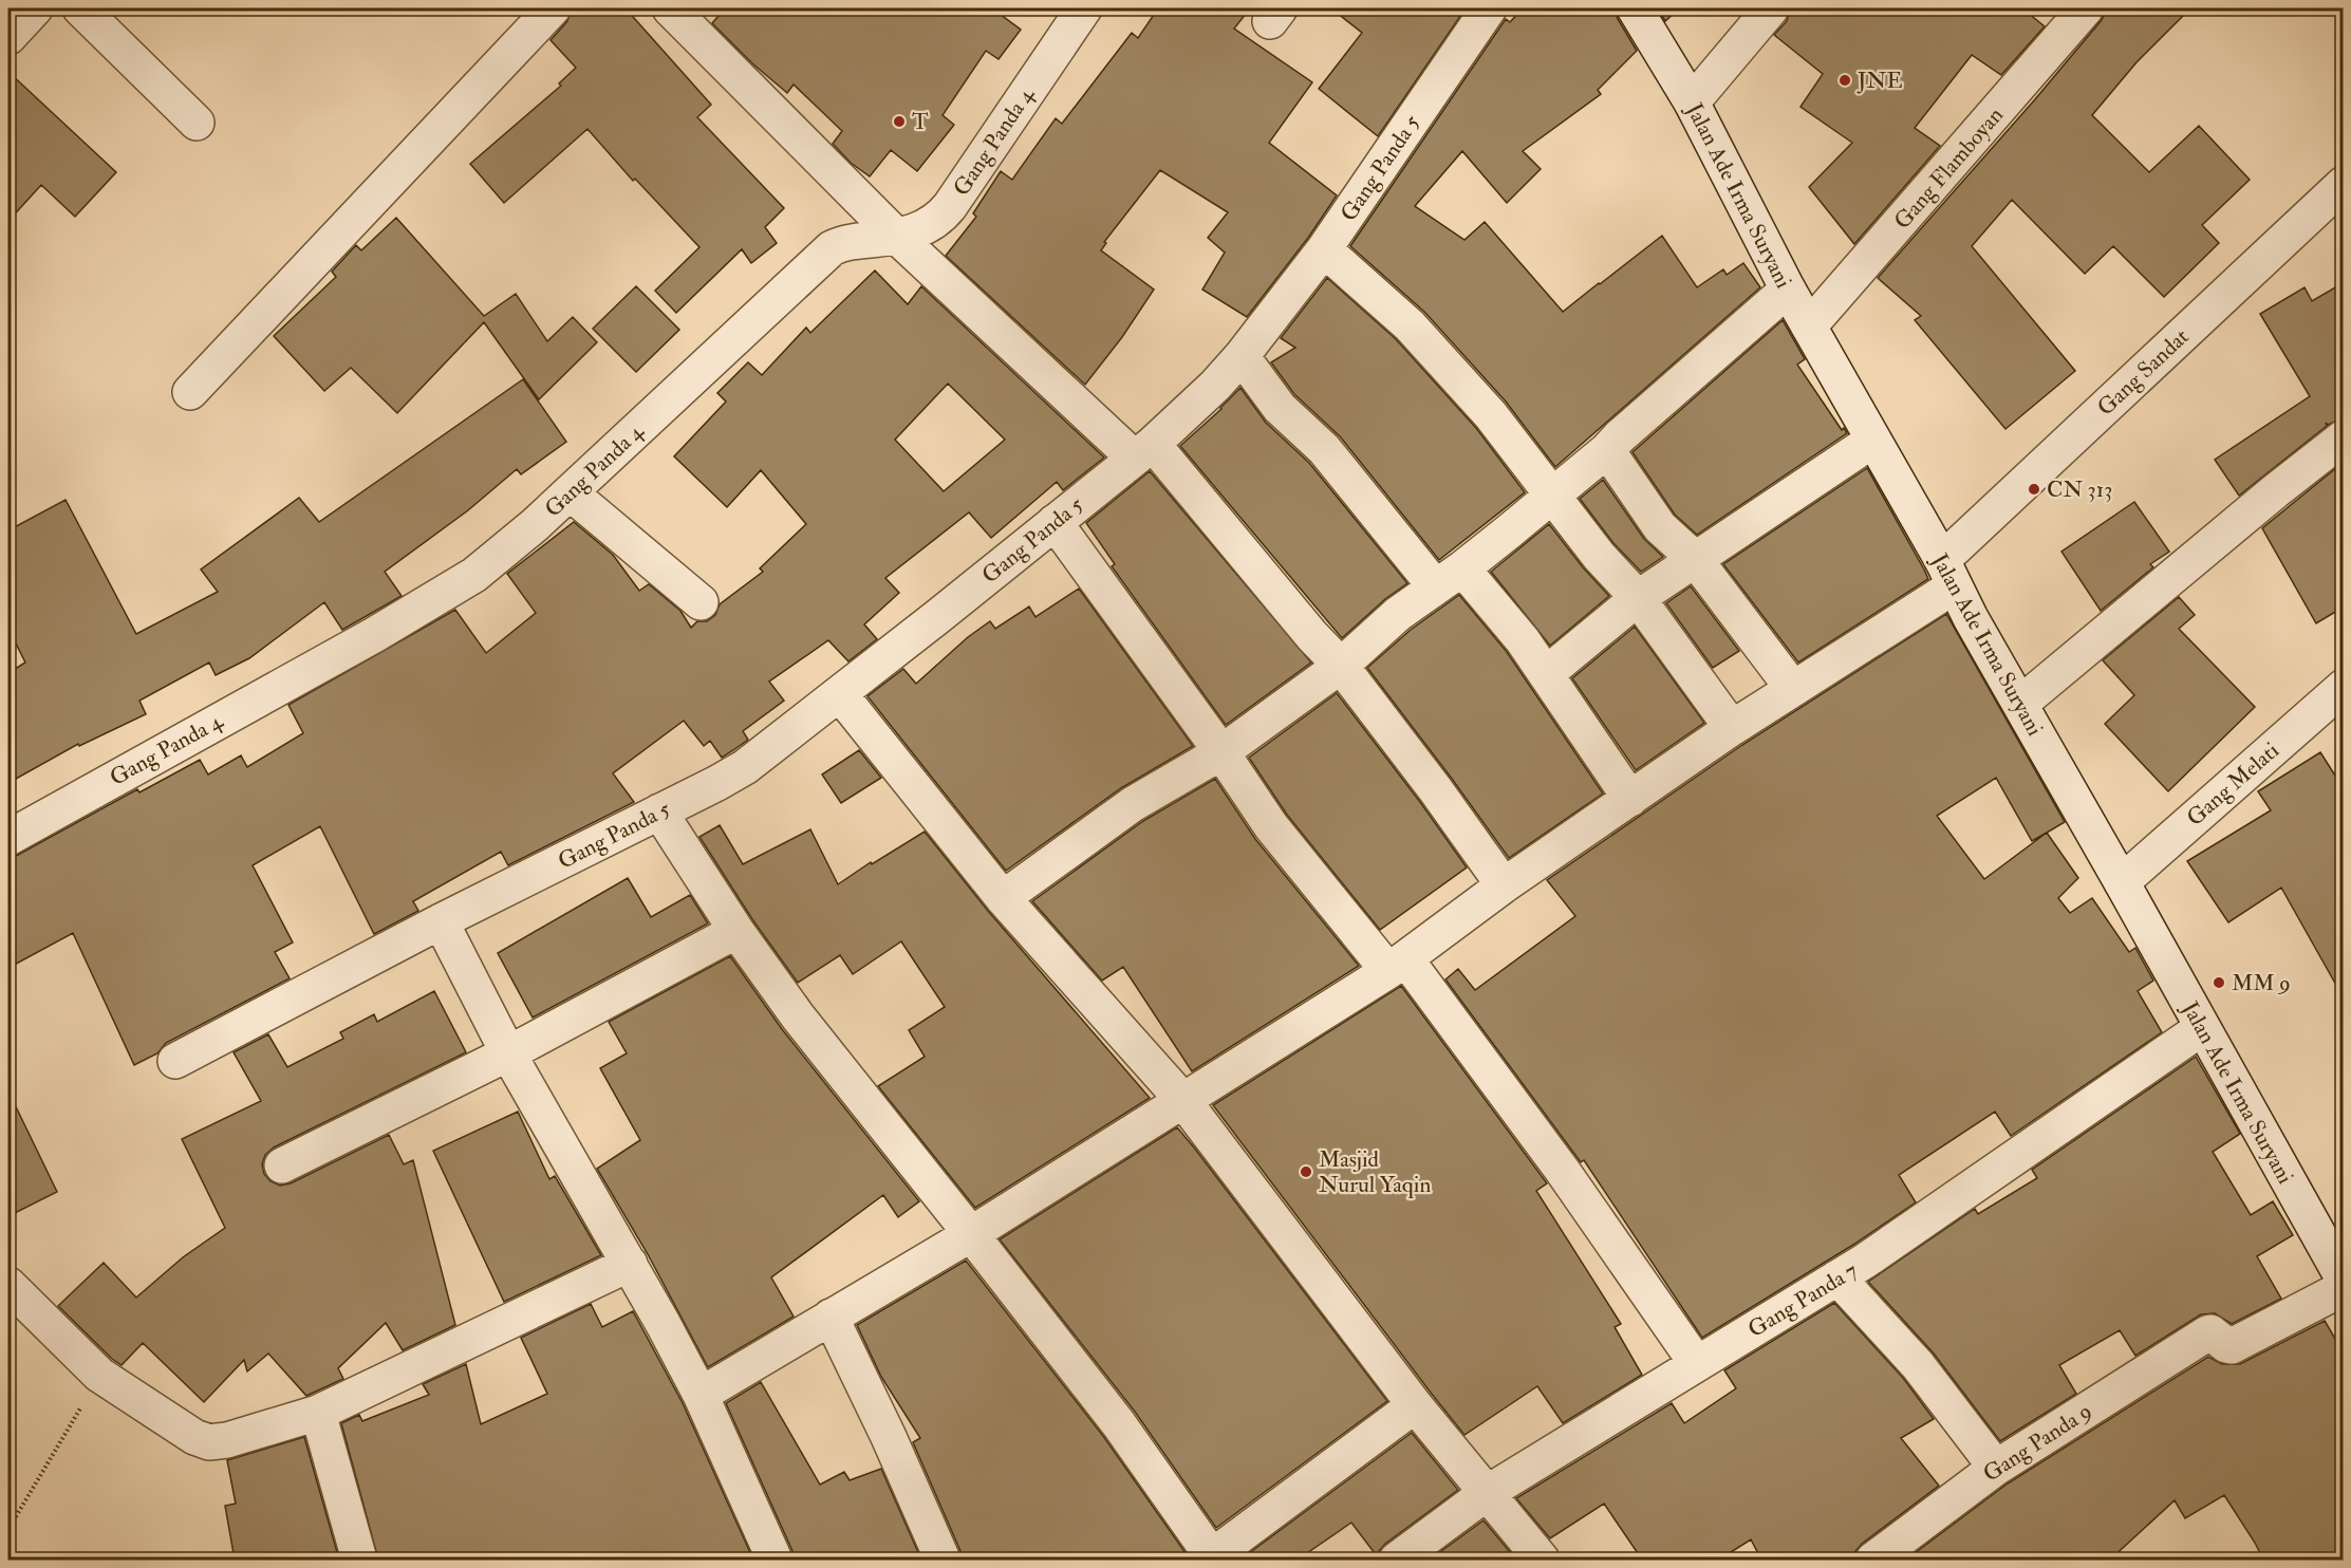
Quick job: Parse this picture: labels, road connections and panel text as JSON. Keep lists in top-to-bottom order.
{
  "streets": {
    "street": [
      "Gang Panda 4",
      "Gang Panda 5",
      "Gang Flamboyan",
      "Jalan Ade Irma Suryani",
      "Gang Sandat",
      "Gang Melati",
      "Gang Panda 7",
      "Gang Panda 9"
    ]
  },
  "crossings": [
    ["Gang Flamboyan", "Jalan Ade Irma Suryani"],
    ["Jalan Ade Irma Suryani", "Gang Sandat"],
    ["Jalan Ade Irma Suryani", "Gang Melati"],
    ["Jalan Ade Irma Suryani", "Gang Panda 7"]
  ],
  "places": [
    "JNE",
    "T",
    "CN 313",
    "MM 9",
    "Masjid Nurul Yaqin"
  ]
}
